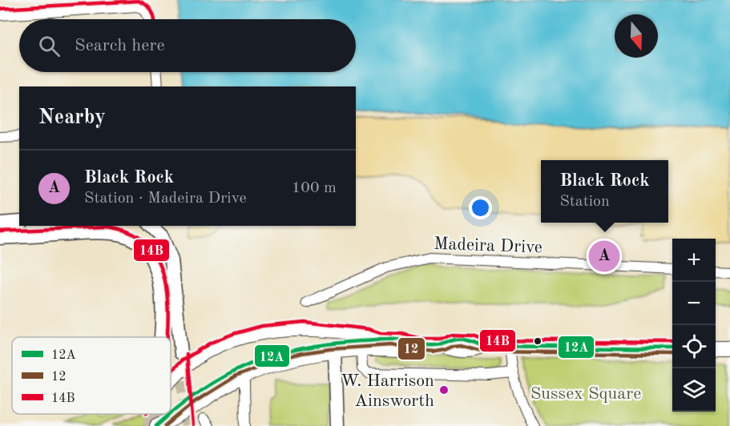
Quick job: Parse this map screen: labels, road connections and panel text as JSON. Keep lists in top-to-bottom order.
{
  "streets": {
    "street": ["Madeira Drive"]
  },
  "parks": ["Sussex Square"],
  "places": ["W. Harrison Ainsworth"],
  "lines": ["transit line 14B", "transit line 12A", "transit line 12"],
  "legend": ["12A", "12", "14B"],
  "north": "bottom",
  "page": {
    "search": "Search here",
    "heading": "Nearby",
    "list": [
      {
        "mark": "A",
        "name": "Black Rock",
        "note": "Station · Madeira Drive",
        "value": "100 m"
      }
    ],
    "popup": ["Black Rock", "Station"],
    "map_buttons": ["+", "−"],
    "pins": "A"
  }
}
